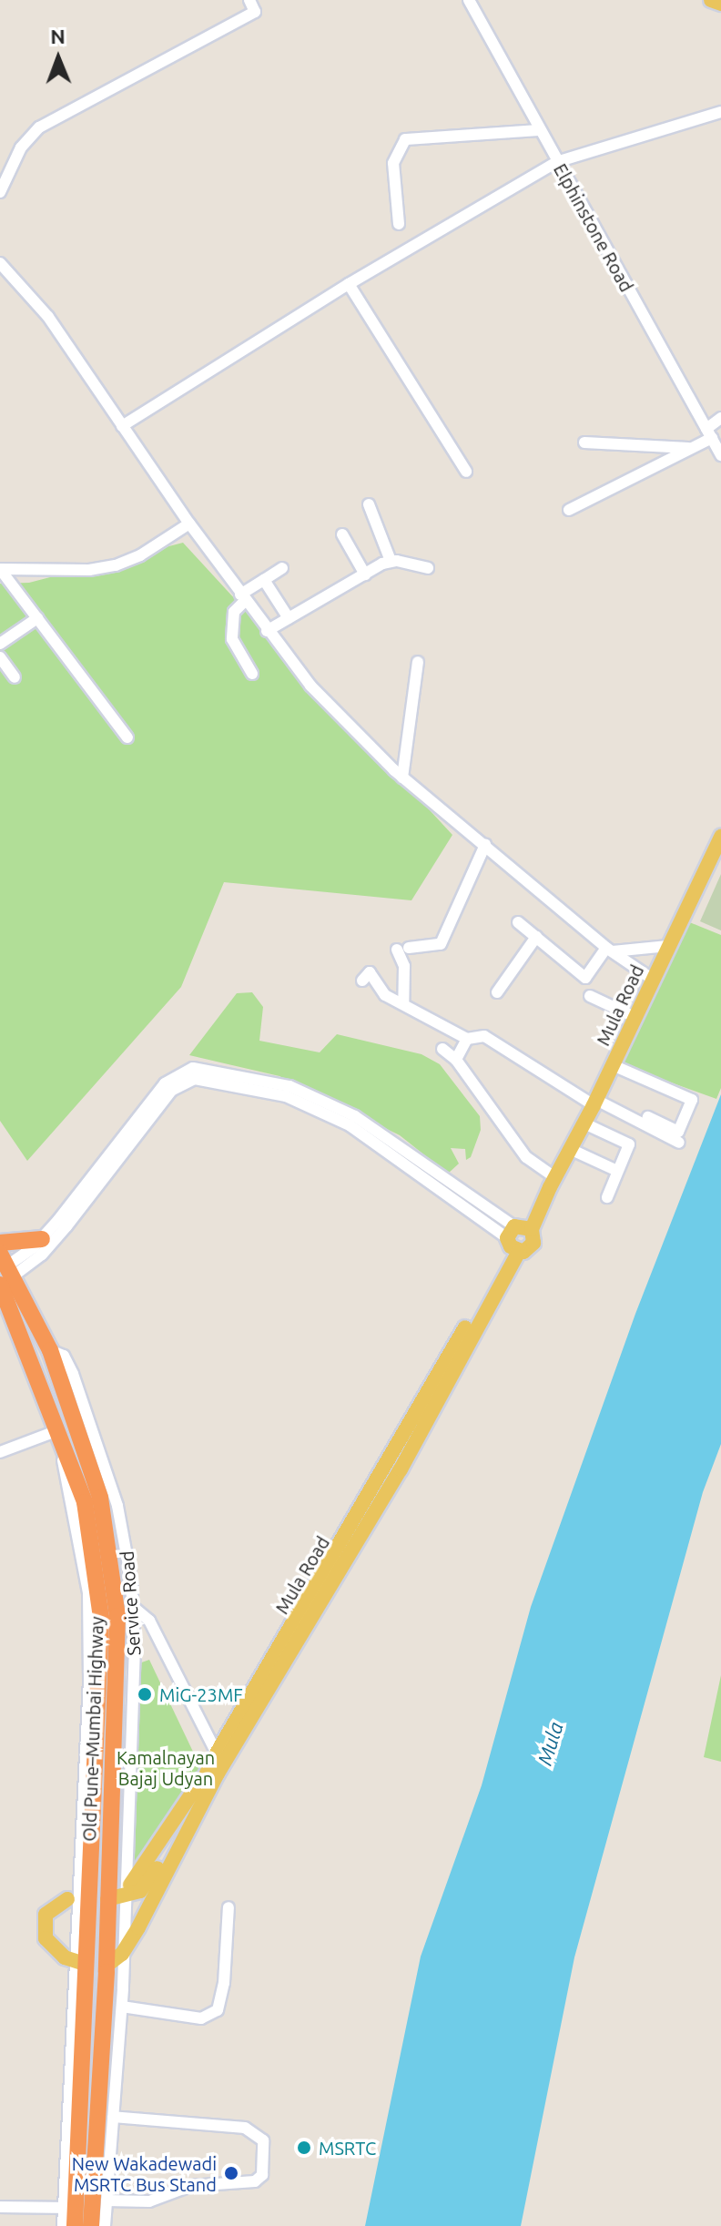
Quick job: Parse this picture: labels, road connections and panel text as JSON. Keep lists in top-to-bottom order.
{
  "streets": {
    "highway": ["Old Pune–Mumbai Highway"],
    "main road": ["Mula Road"],
    "street": ["Elphinstone Road", "Service Road"]
  },
  "crossings": [
    ["Mula Road", "Service Road"],
    ["Mula Road", "Old Pune–Mumbai Highway"],
    ["Service Road", "Old Pune–Mumbai Highway"]
  ],
  "water": ["Mula"],
  "parks": ["Kamalnayan Bajaj Udyan"],
  "places": ["MiG-23MF", "MSRTC", "New Wakadewadi MSRTC Bus Stand"],
  "north": "top"
}
